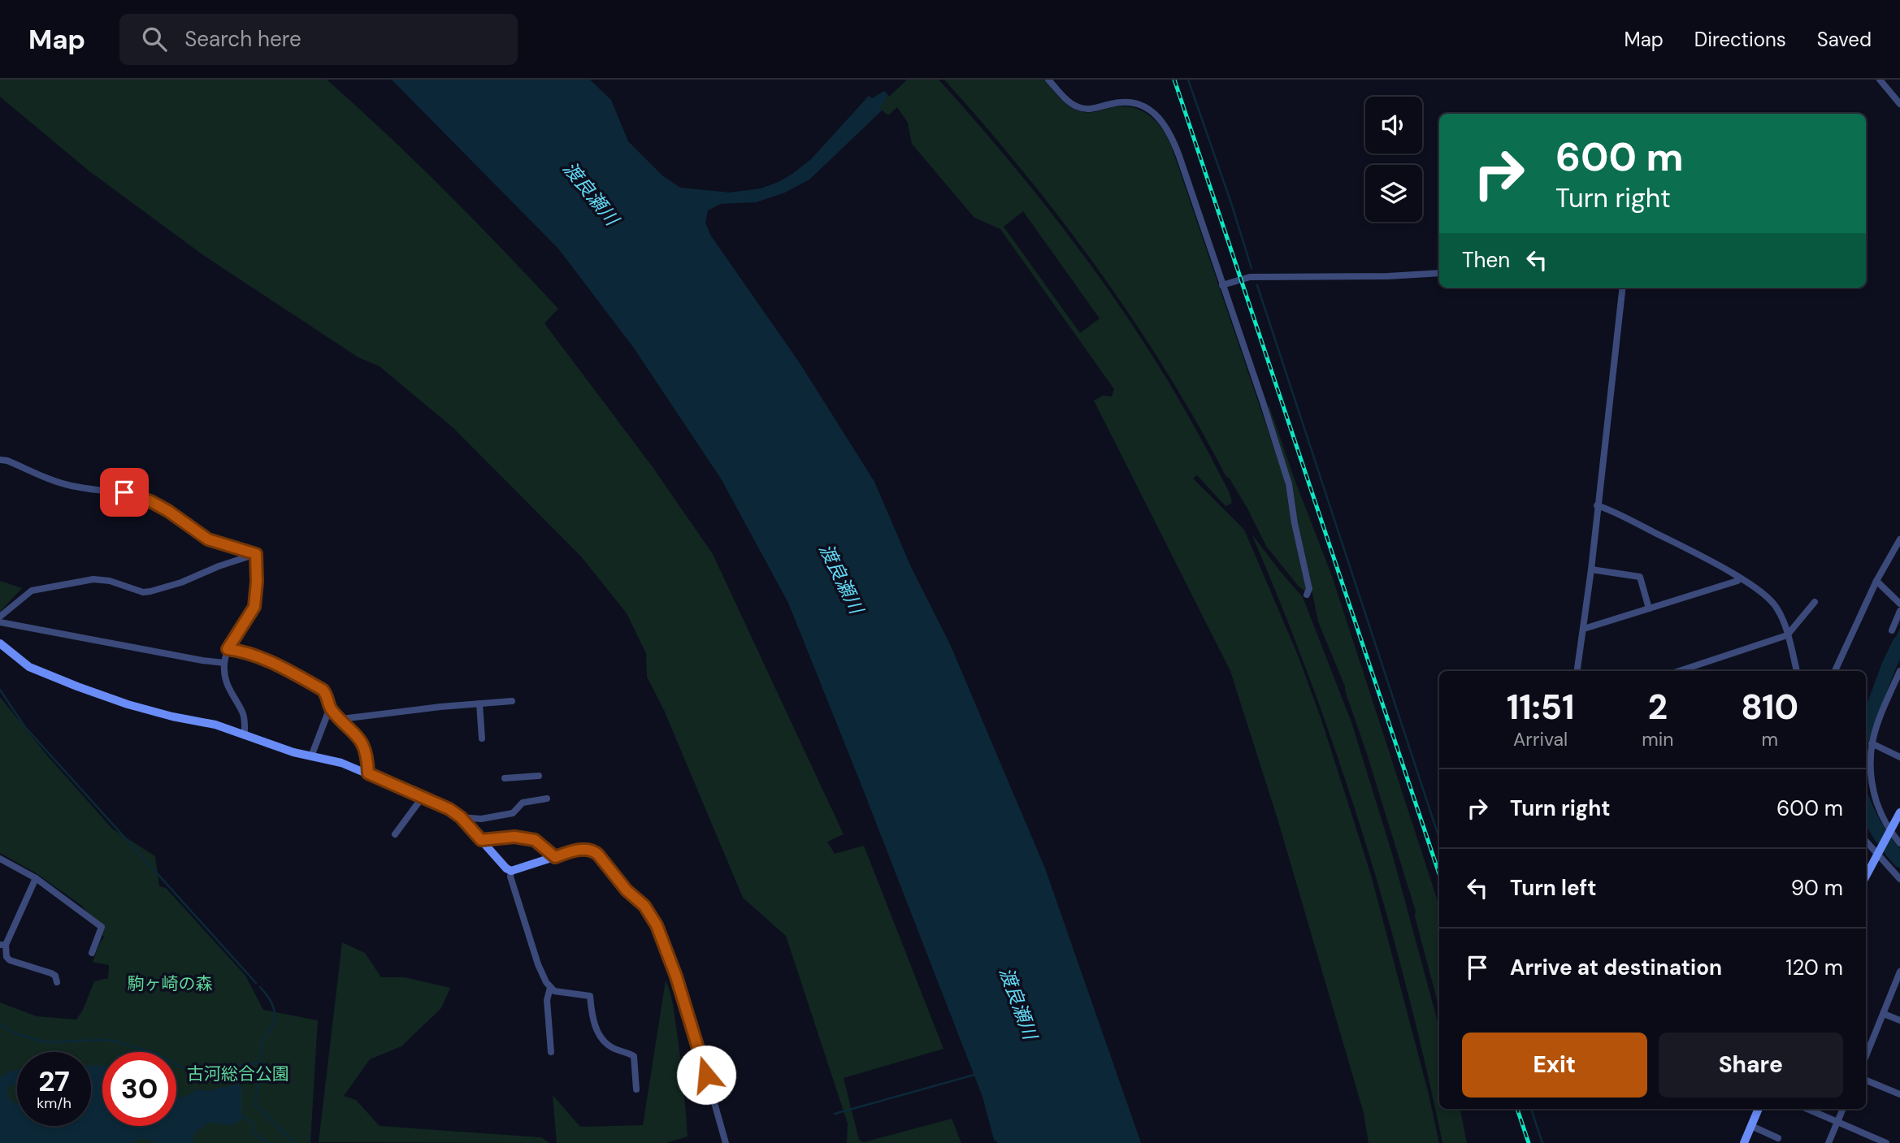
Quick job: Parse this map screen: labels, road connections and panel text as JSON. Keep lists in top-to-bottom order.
{
  "water": ["渡良瀬川"],
  "parks": ["駒ヶ崎の森", "古河総合公園"],
  "page": {
    "header": "Map",
    "search": "Search here",
    "nav": ["Map", "Directions", "Saved"],
    "turn": ["600 m", "Turn right"],
    "then": "Then",
    "eta": [
      "11:51",
      "Arrival",
      "2",
      "min",
      "810",
      "m"
    ],
    "list": [
      {
        "name": "Turn right",
        "value": "600 m"
      },
      {
        "name": "Turn left",
        "value": "90 m"
      },
      {
        "name": "Arrive at destination",
        "value": "120 m"
      }
    ],
    "buttons": ["Exit", "Share"],
    "speed": "27 km/h",
    "limit": "30"
  }
}
